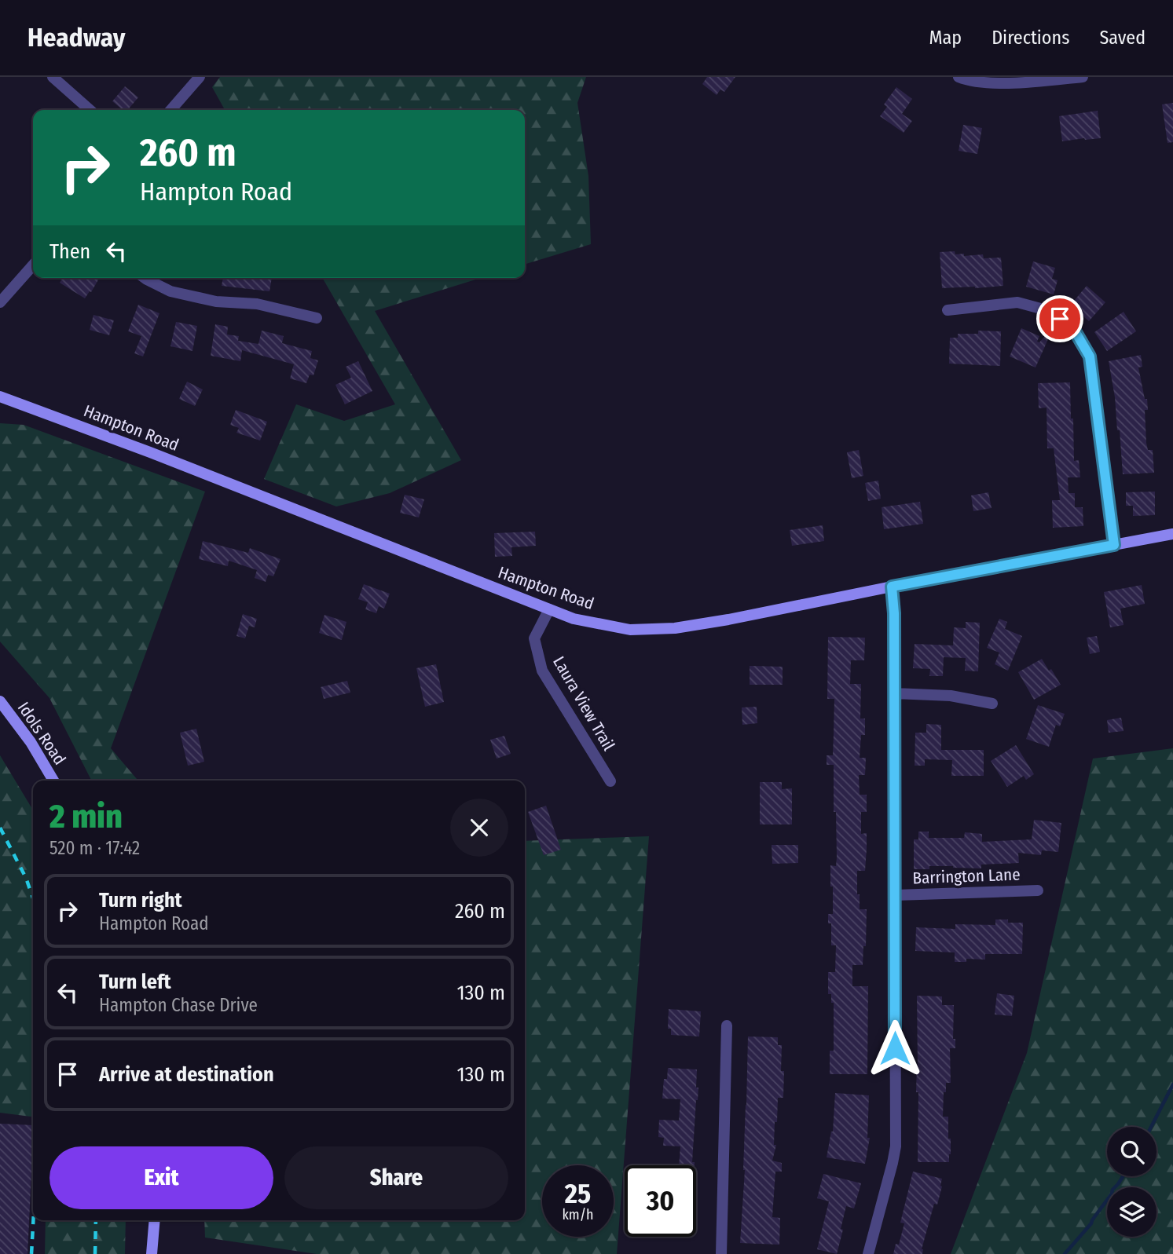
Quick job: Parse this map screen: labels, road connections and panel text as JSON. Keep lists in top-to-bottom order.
{
  "streets": {
    "main road": ["Hampton Road", "Idols Road"],
    "street": ["Laura View Trail", "Barrington Lane"]
  },
  "crossings": [
    ["Hampton Road", "Laura View Trail"]
  ],
  "page": {
    "header": "Headway",
    "nav": ["Map", "Directions", "Saved"],
    "turn": ["260 m", "Hampton Road"],
    "then": "Then",
    "heading": ["2 min", "520 m · 17:42"],
    "list": [
      {
        "name": "Turn right",
        "note": "Hampton Road",
        "value": "260 m"
      },
      {
        "name": "Turn left",
        "note": "Hampton Chase Drive",
        "value": "130 m"
      },
      {
        "name": "Arrive at destination",
        "value": "130 m"
      }
    ],
    "buttons": ["Exit", "Share"],
    "speed": "25 km/h",
    "limit": "30"
  }
}
